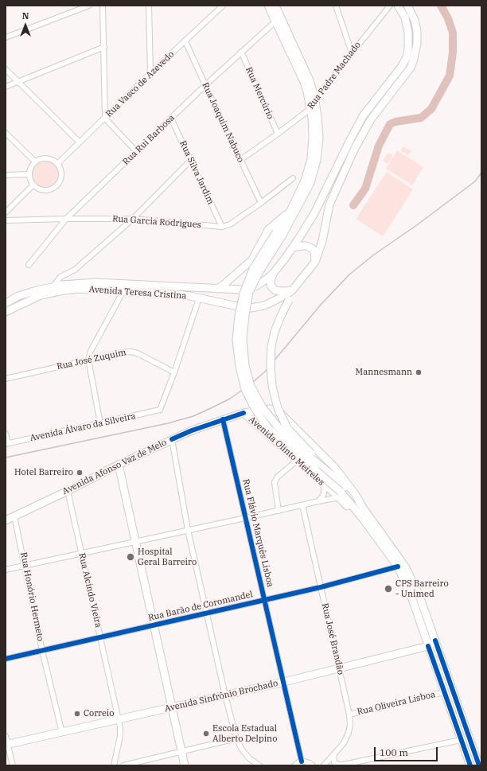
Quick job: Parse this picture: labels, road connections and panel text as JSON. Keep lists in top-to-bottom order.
{
  "streets": {
    "main road": [
      "Avenida Teresa Cristina",
      "Avenida Olinto Meireles",
      "Avenida Afonso Vaz de Melo",
      "Avenida Sinfrônio Brochado"
    ],
    "street": [
      "Rua Padre Machado",
      "Rua Vasco de Azevedo",
      "Rua Mercúrio",
      "Rua Joaquim Nabuco",
      "Rua Rui Barbosa",
      "Rua Silva Jardim",
      "Rua Garcia Rodrigues",
      "Rua José Zuquim",
      "Avenida Álvaro da Silveira",
      "Rua Flávio Marquês Lisboa",
      "Rua Alcindo Vieira",
      "Rua Honório Hermeto",
      "Rua Barão de Coromandel",
      "Rua José Brandão",
      "Rua Oliveira Lisboa"
    ]
  },
  "crossings": [
    ["Rua Padre Machado", "Rua Mercúrio"],
    ["Rua Padre Machado", "Rua Joaquim Nabuco"],
    ["Rua Vasco de Azevedo", "Rua Joaquim Nabuco"],
    ["Rua Mercúrio", "Rua Rui Barbosa"],
    ["Rua Joaquim Nabuco", "Rua Rui Barbosa"],
    ["Rua Rui Barbosa", "Rua Silva Jardim"],
    ["Rua Rui Barbosa", "Rua Garcia Rodrigues"],
    ["Rua Silva Jardim", "Rua Garcia Rodrigues"],
    ["Rua José Zuquim", "Avenida Álvaro da Silveira"],
    ["Avenida Olinto Meireles", "Avenida Afonso Vaz de Melo"],
    ["Avenida Olinto Meireles", "Rua Barão de Coromandel"],
    ["Avenida Olinto Meireles", "Avenida Sinfrônio Brochado"],
    ["Avenida Olinto Meireles", "Rua Oliveira Lisboa"],
    ["Avenida Afonso Vaz de Melo", "Rua Flávio Marquês Lisboa"],
    ["Avenida Afonso Vaz de Melo", "Rua Alcindo Vieira"],
    ["Avenida Afonso Vaz de Melo", "Rua Honório Hermeto"],
    ["Rua Flávio Marquês Lisboa", "Rua Barão de Coromandel"],
    ["Rua Flávio Marquês Lisboa", "Avenida Sinfrônio Brochado"],
    ["Rua Alcindo Vieira", "Rua Barão de Coromandel"],
    ["Rua Alcindo Vieira", "Avenida Sinfrônio Brochado"],
    ["Rua Honório Hermeto", "Rua Barão de Coromandel"],
    ["Rua Honório Hermeto", "Avenida Sinfrônio Brochado"],
    ["Rua Barão de Coromandel", "Rua José Brandão"],
    ["Rua José Brandão", "Avenida Sinfrônio Brochado"],
    ["Rua José Brandão", "Rua Oliveira Lisboa"]
  ],
  "places": [
    "Mannesmann",
    "Hotel Barreiro",
    "Hospital Geral Barreiro",
    "CPS Barreiro - Unimed",
    "Correio",
    "Escola Estadual Alberto Delpino"
  ],
  "scale_bar": "100 m",
  "north": "top"
}
